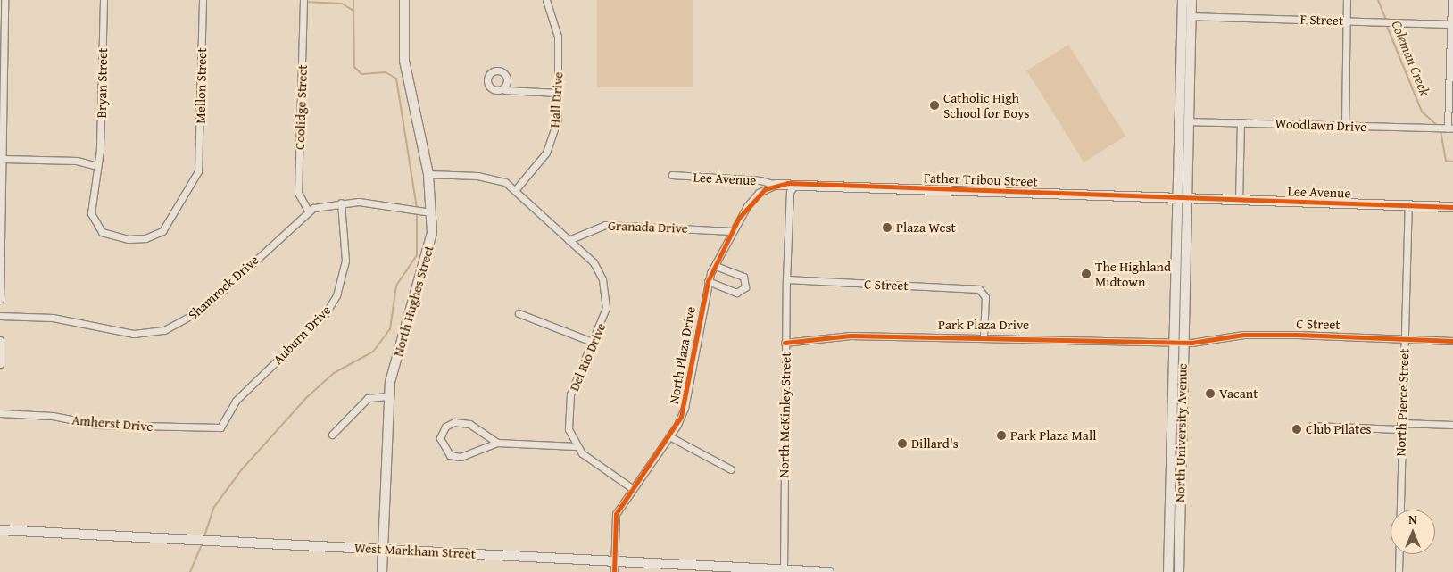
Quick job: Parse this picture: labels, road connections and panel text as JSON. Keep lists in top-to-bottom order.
{
  "streets": {
    "main road": [
      "Lee Avenue",
      "Father Tribou Street",
      "North Hughes Street",
      "North University Avenue",
      "West Markham Street"
    ],
    "street": [
      "F Street",
      "Bryan Street",
      "Mellon Street",
      "Hall Drive",
      "Coolidge Street",
      "Woodlawn Drive",
      "Granada Drive",
      "C Street",
      "Shamrock Drive",
      "Park Plaza Drive",
      "Auburn Drive",
      "North Plaza Drive",
      "Del Rio Drive",
      "North Pierce Street",
      "North McKinley Street",
      "Amherst Drive"
    ]
  },
  "crossings": [
    ["F Street", "North University Avenue"],
    ["Bryan Street", "Mellon Street"],
    ["Hall Drive", "Del Rio Drive"],
    ["Coolidge Street", "Shamrock Drive"],
    ["Woodlawn Drive", "North University Avenue"],
    ["Lee Avenue", "Father Tribou Street"],
    ["Lee Avenue", "North Plaza Drive"],
    ["Lee Avenue", "North Pierce Street"],
    ["Lee Avenue", "North University Avenue"],
    ["Father Tribou Street", "North Plaza Drive"],
    ["Father Tribou Street", "North McKinley Street"],
    ["Father Tribou Street", "North University Avenue"],
    ["Granada Drive", "North Plaza Drive"],
    ["Granada Drive", "Del Rio Drive"],
    ["C Street", "Park Plaza Drive"],
    ["C Street", "North Pierce Street"],
    ["C Street", "North McKinley Street"],
    ["C Street", "North University Avenue"],
    ["Shamrock Drive", "North Hughes Street"],
    ["Shamrock Drive", "Auburn Drive"],
    ["North Hughes Street", "Del Rio Drive"],
    ["North Hughes Street", "West Markham Street"],
    ["Park Plaza Drive", "North McKinley Street"],
    ["Park Plaza Drive", "North University Avenue"],
    ["Auburn Drive", "Amherst Drive"],
    ["North Plaza Drive", "West Markham Street"],
    ["North McKinley Street", "West Markham Street"]
  ],
  "water": ["Coleman Creek"],
  "places": [
    "Catholic High School for Boys",
    "Plaza West",
    "The Highland Midtown",
    "Vacant",
    "Club Pilates",
    "Park Plaza Mall",
    "Dillard's"
  ],
  "north": "top"
}
